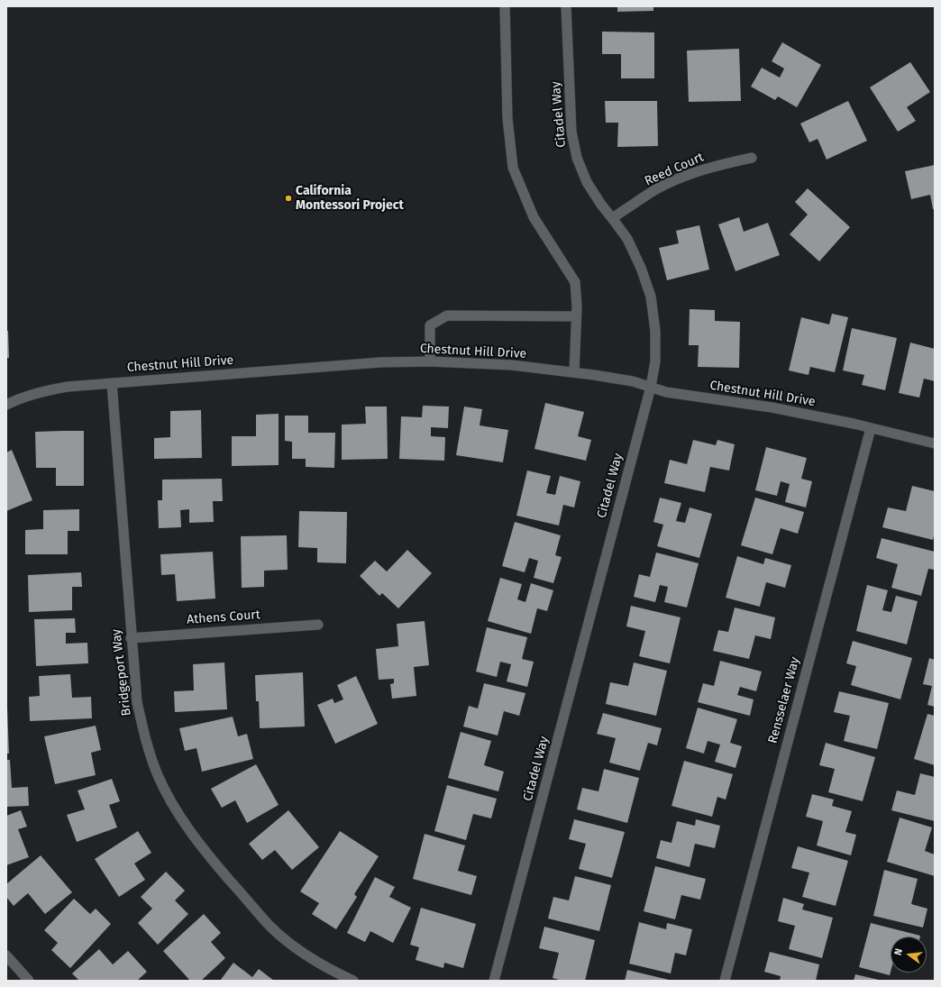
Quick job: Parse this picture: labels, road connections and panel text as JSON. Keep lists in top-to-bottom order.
{
  "streets": {
    "street": [
      "Citadel Way",
      "Reed Court",
      "Chestnut Hill Drive",
      "Athens Court",
      "Bridgeport Way",
      "Rensselaer Way"
    ]
  },
  "crossings": [
    ["Citadel Way", "Reed Court"],
    ["Citadel Way", "Chestnut Hill Drive"],
    ["Chestnut Hill Drive", "Bridgeport Way"],
    ["Chestnut Hill Drive", "Rensselaer Way"],
    ["Athens Court", "Bridgeport Way"]
  ],
  "places": ["California Montessori Project"],
  "north": "left"
}
